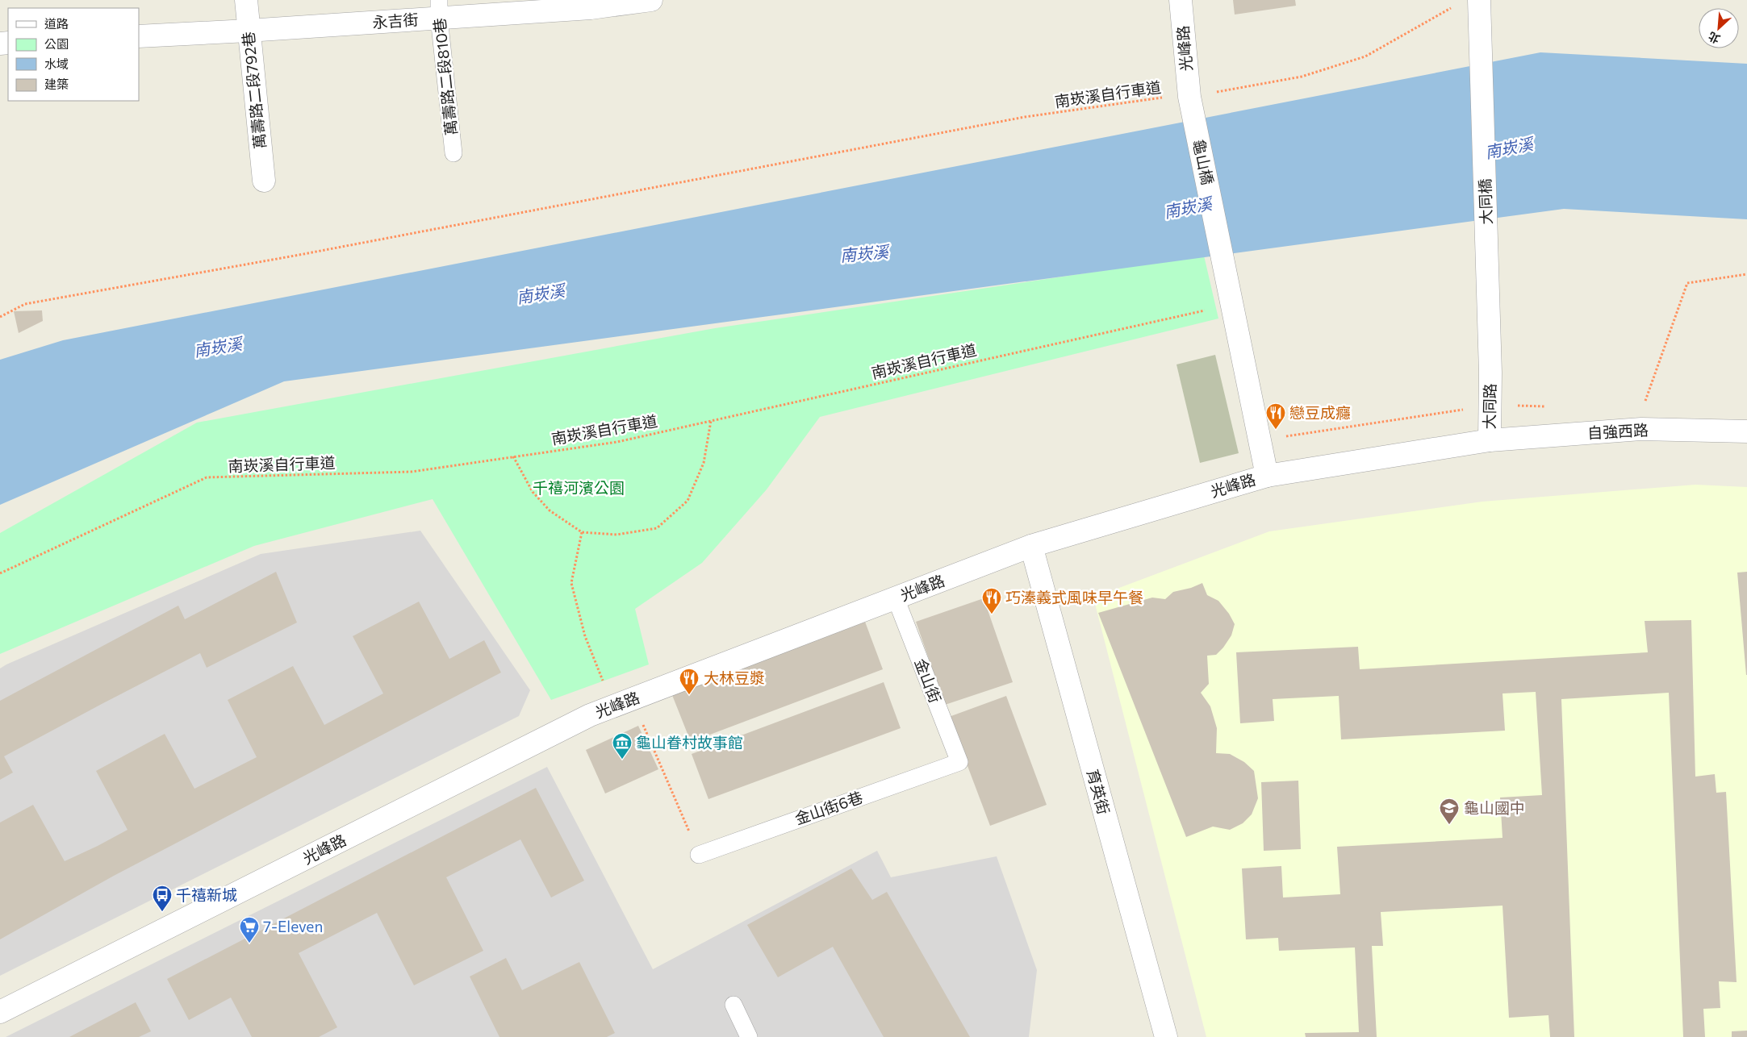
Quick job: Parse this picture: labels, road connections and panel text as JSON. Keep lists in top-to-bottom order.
{
  "streets": {
    "street": [
      "永吉街",
      "光峰路",
      "萬壽路二段792巷",
      "龜山橋",
      "大同橋",
      "大同路",
      "自強西路",
      "育英街"
    ],
    "lane": ["萬壽路二段810巷", "金山街", "金山街6巷"],
    "path": ["南崁溪自行車道"]
  },
  "crossings": [
    ["永吉街", "萬壽路二段810巷"],
    ["永吉街", "萬壽路二段792巷"],
    ["光峰路", "龜山橋"],
    ["光峰路", "大同路"],
    ["光峰路", "自強西路"],
    ["光峰路", "金山街"],
    ["光峰路", "育英街"],
    ["大同橋", "大同路"],
    ["大同路", "自強西路"],
    ["金山街", "金山街6巷"]
  ],
  "water": ["南崁溪"],
  "parks": ["千禧河濱公園"],
  "places": {
    "restaurant": ["戀豆成癮", "巧溱義式風味早午餐", "大林豆漿"],
    "museum": ["龜山眷村故事館"],
    "school or university": ["龜山國中"],
    "bus stop": ["千禧新城"],
    "supermarket": ["7-Eleven"]
  },
  "legend": [
    "道路",
    "公園",
    "水域",
    "建築"
  ],
  "north": "bottom left"
}
